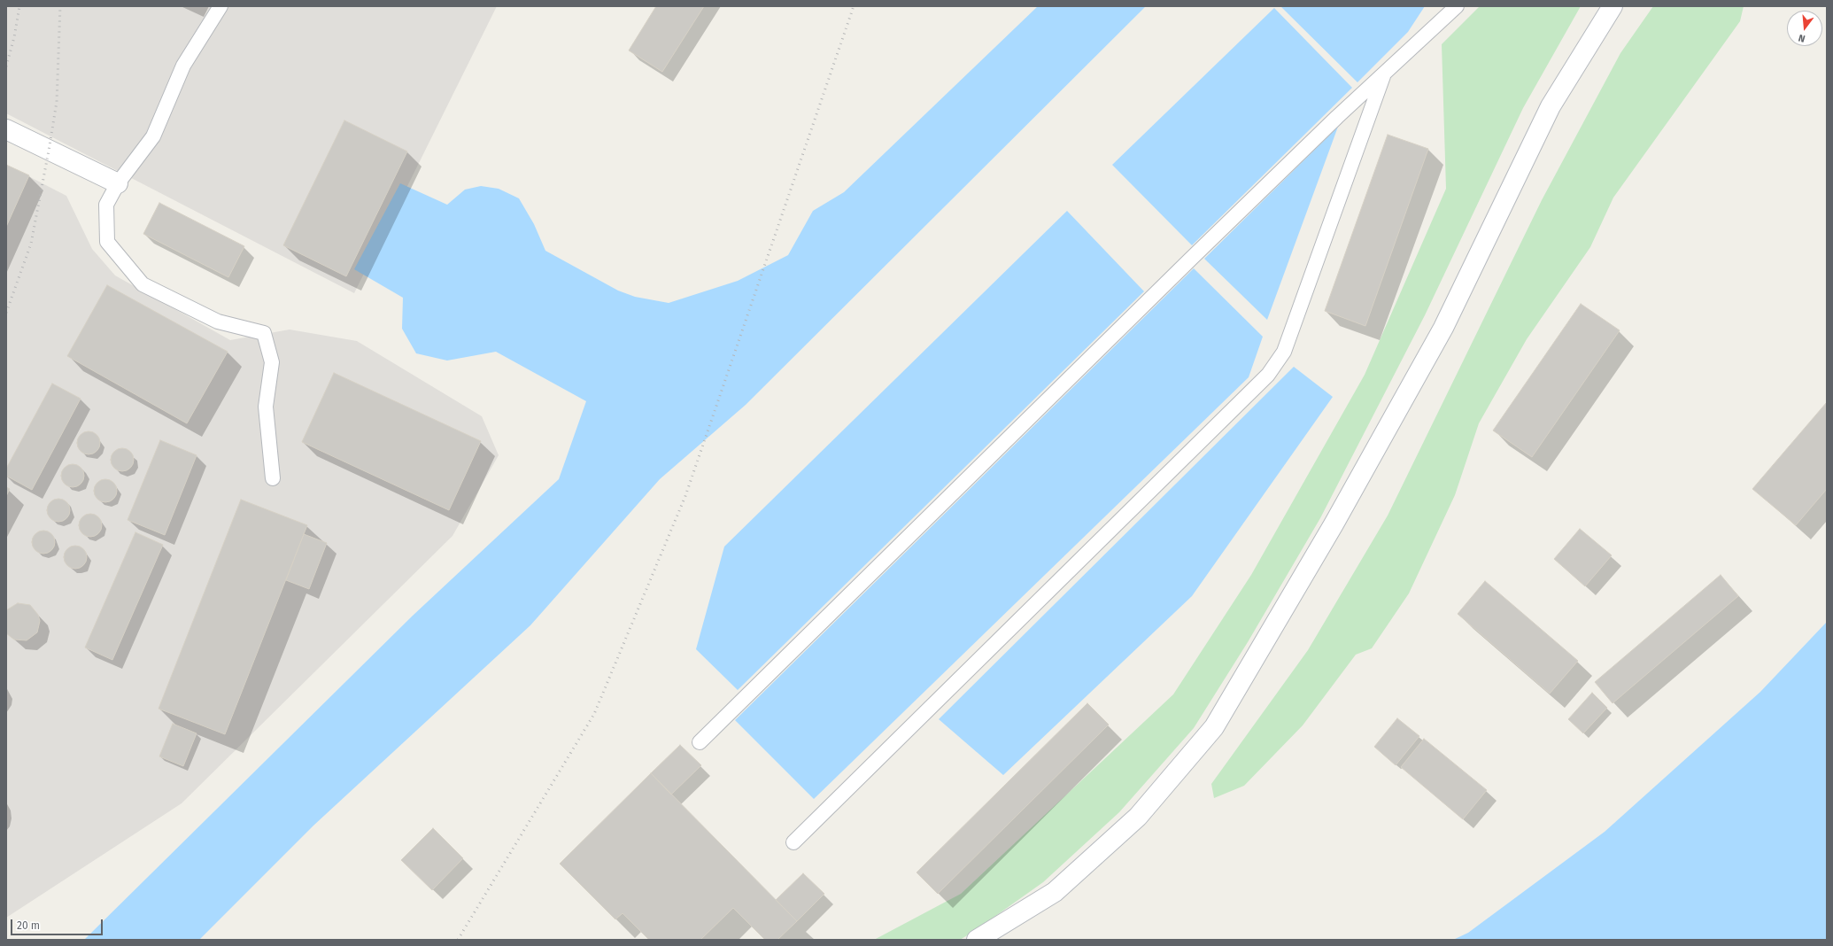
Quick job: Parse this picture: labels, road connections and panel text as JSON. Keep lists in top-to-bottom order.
{
  "scale_bar": "20 m",
  "north": "bottom"
}
